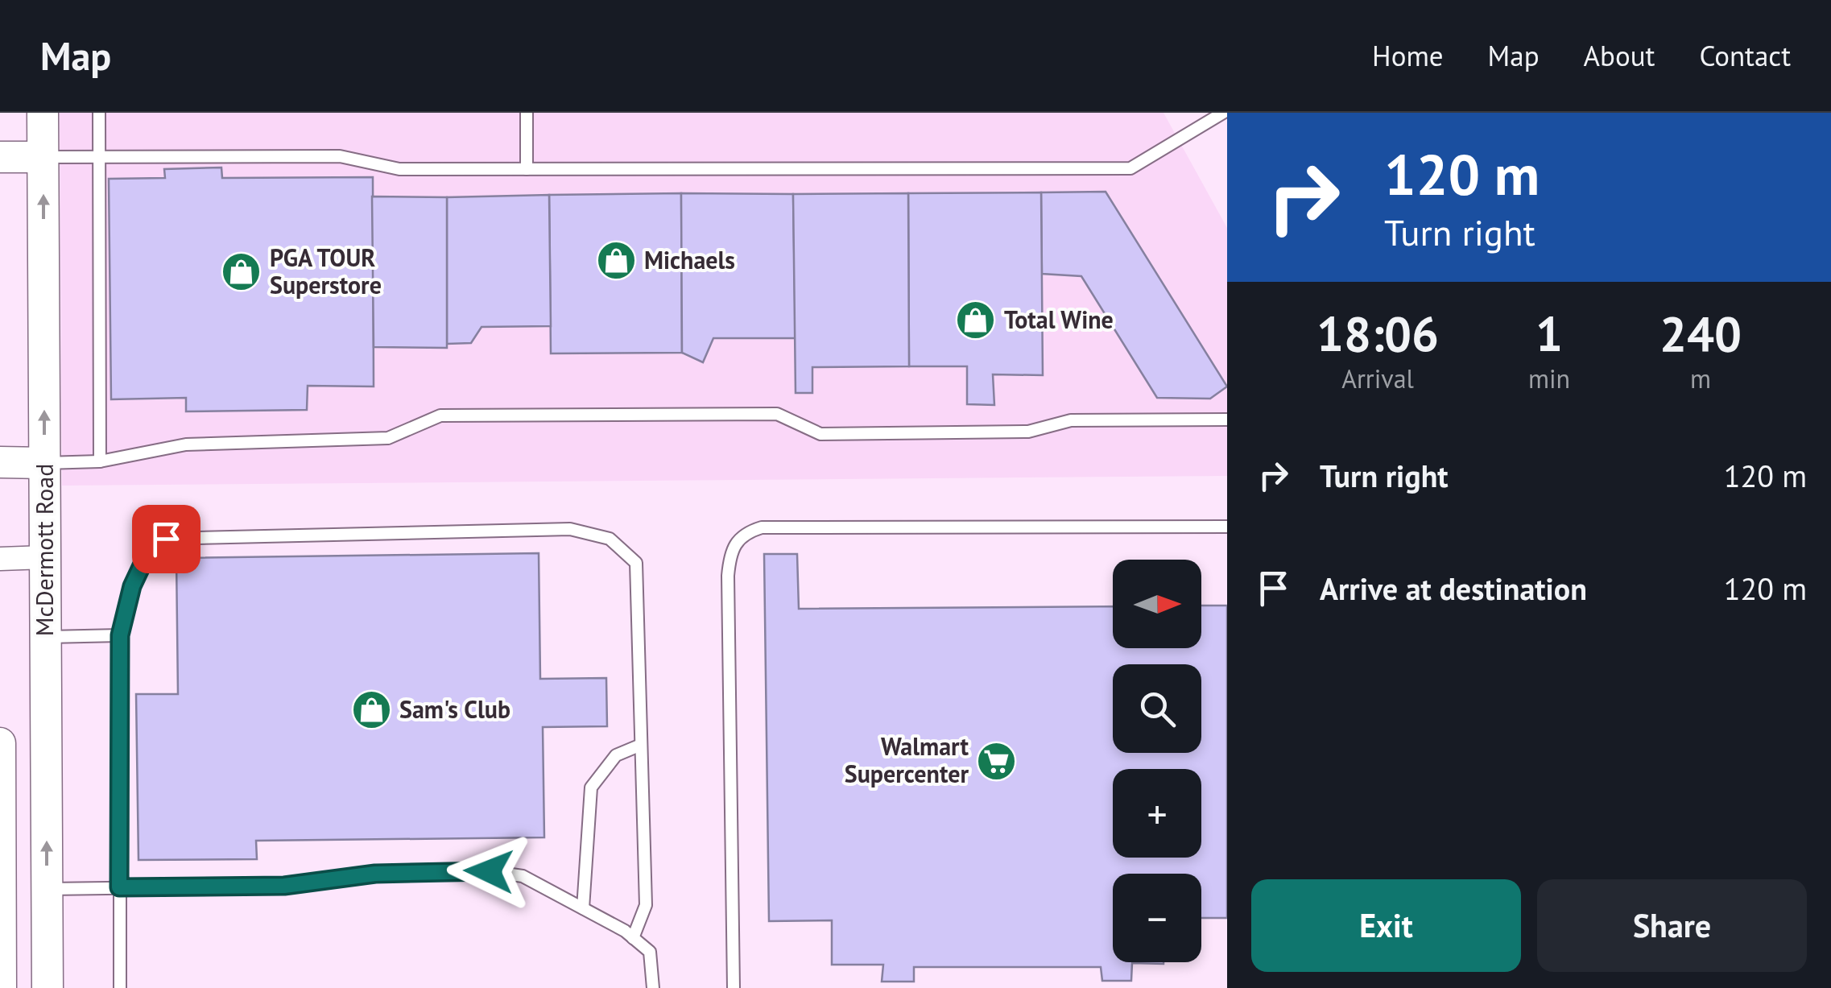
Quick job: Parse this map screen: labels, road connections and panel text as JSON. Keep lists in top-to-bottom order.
{
  "streets": {
    "main road": ["McDermott Road"]
  },
  "one_way": ["McDermott Road"],
  "places": {
    "shop": [
      "Michaels",
      "PGA TOUR Superstore",
      "Total Wine",
      "Sam's Club"
    ],
    "supermarket": ["Walmart Supercenter"]
  },
  "north": "right",
  "page": {
    "header": "Map",
    "nav": [
      "Home",
      "Map",
      "About",
      "Contact"
    ],
    "turn": ["120 m", "Turn right"],
    "eta": [
      "18:06",
      "Arrival",
      "1",
      "min",
      "240",
      "m"
    ],
    "list": [
      {
        "name": "Turn right",
        "value": "120 m"
      },
      {
        "name": "Arrive at destination",
        "value": "120 m"
      }
    ],
    "map_buttons": ["+", "−"],
    "buttons": ["Exit", "Share"]
  }
}
